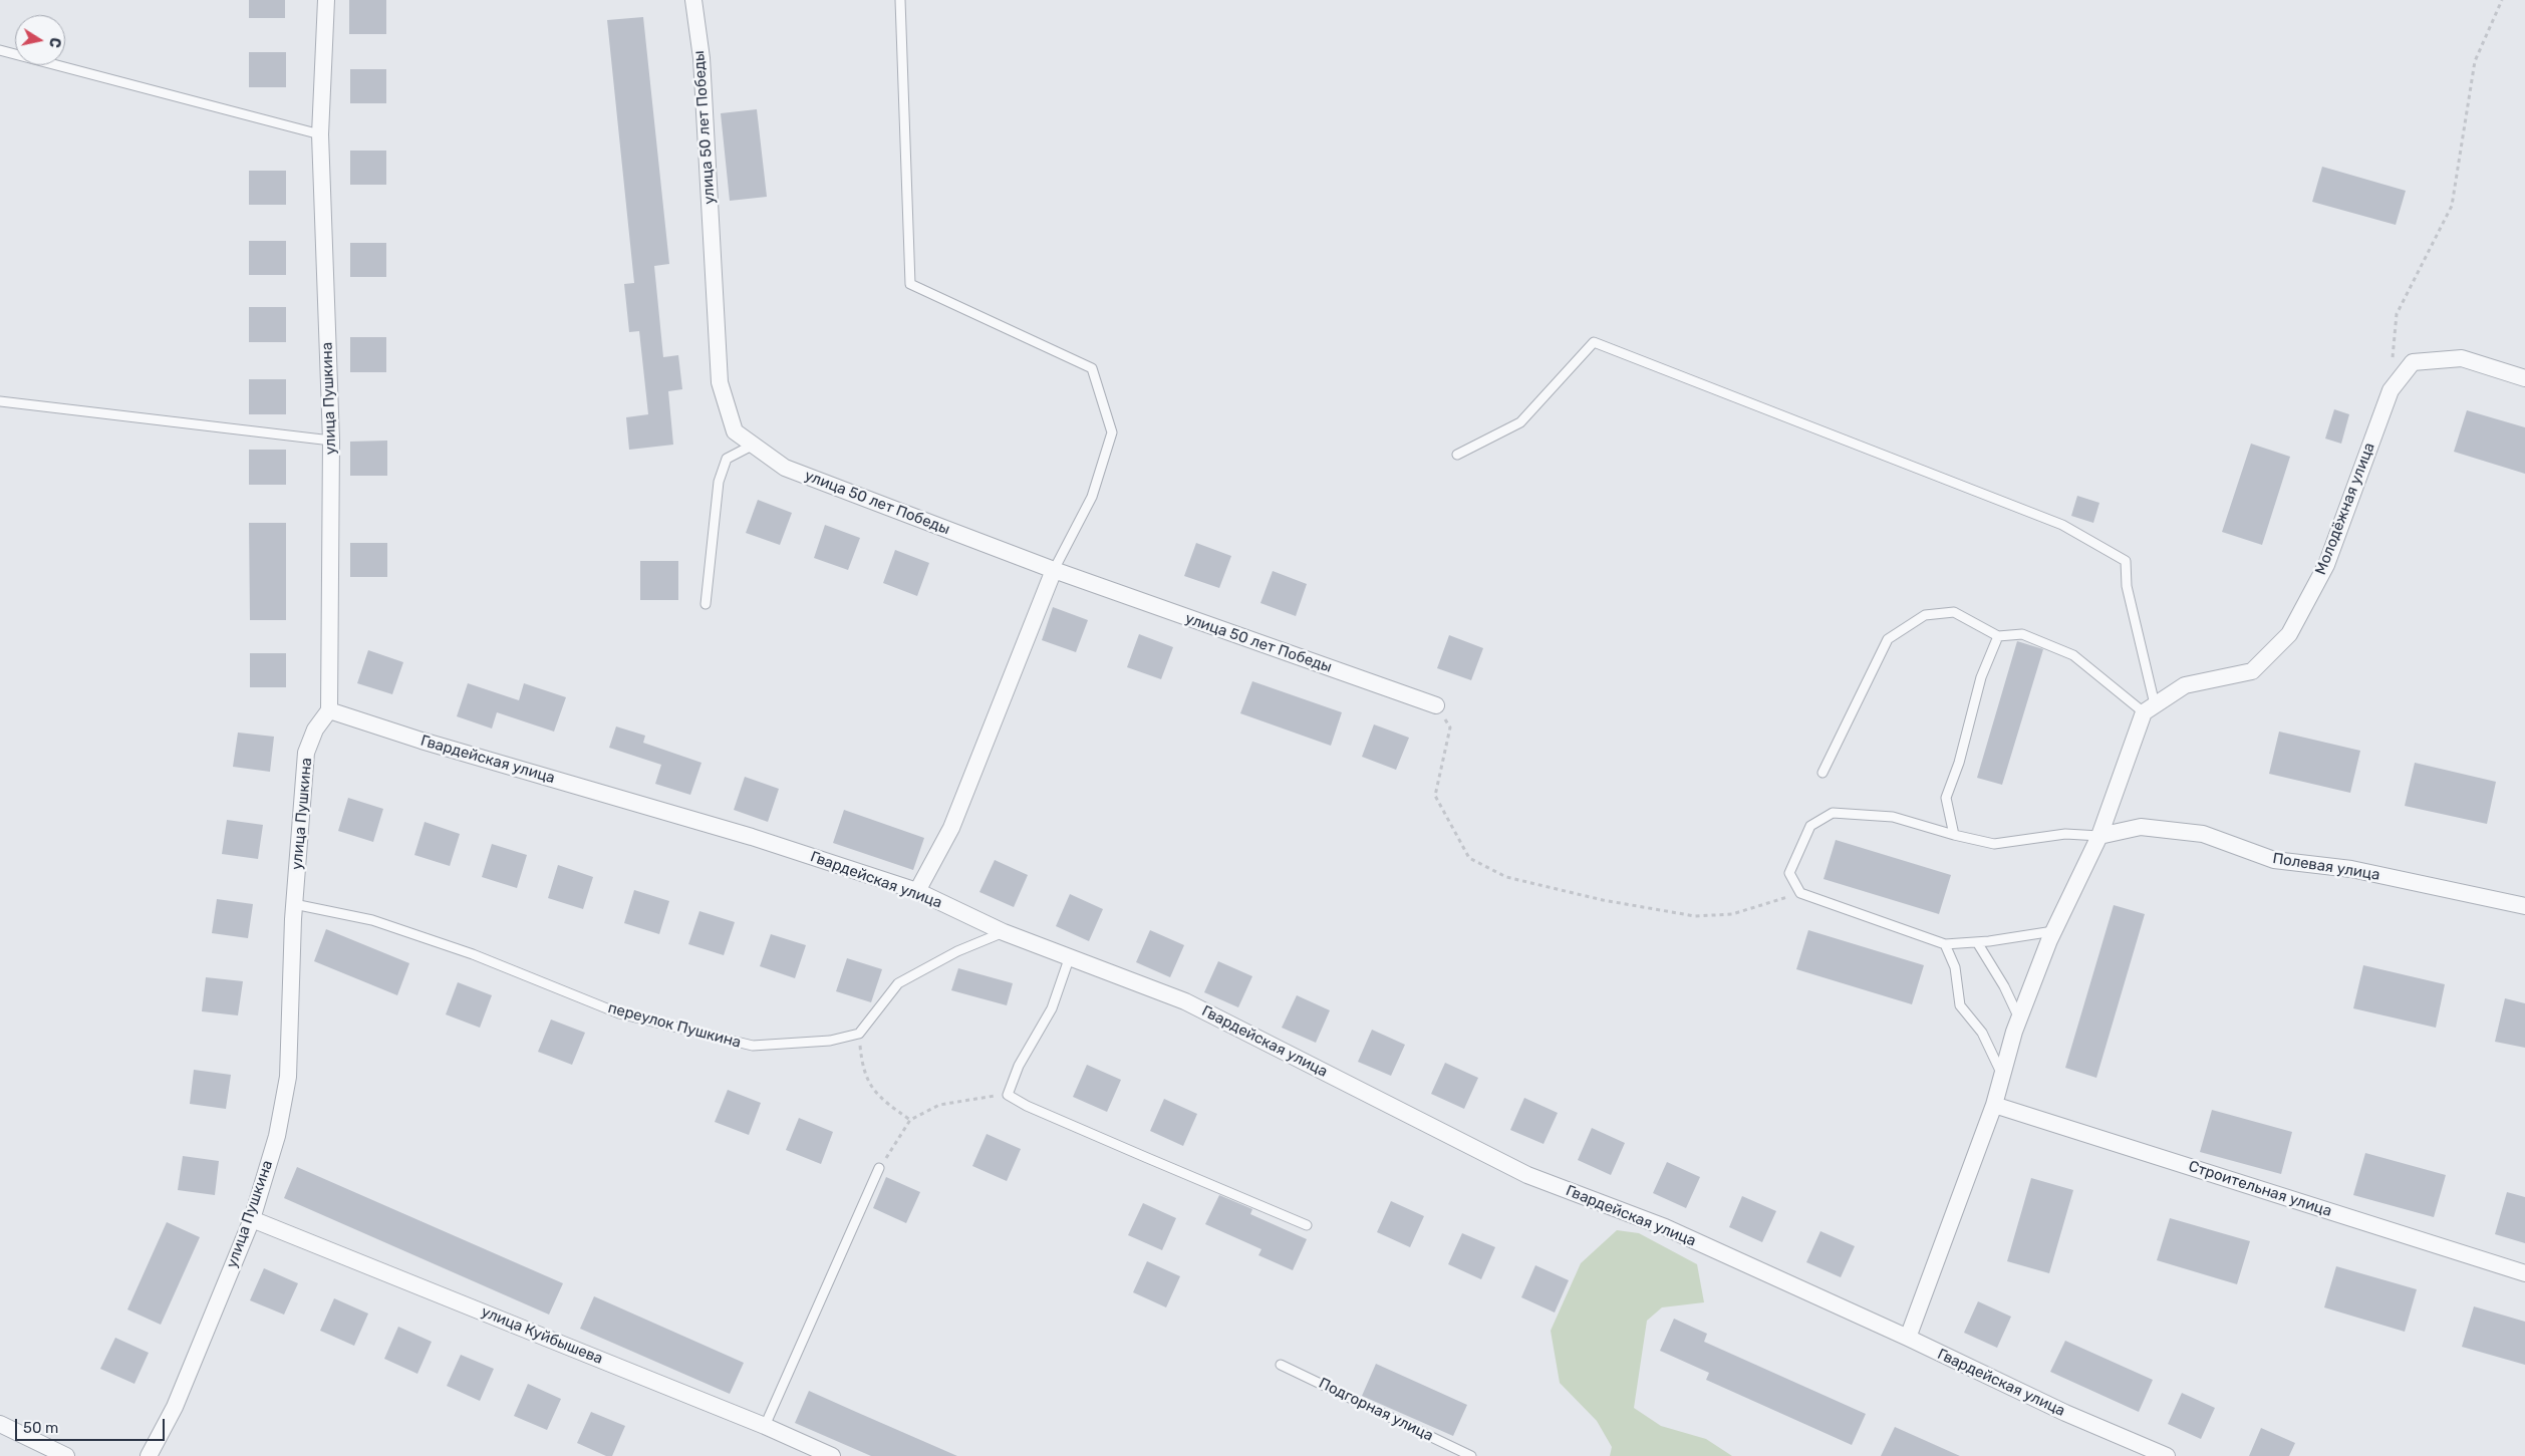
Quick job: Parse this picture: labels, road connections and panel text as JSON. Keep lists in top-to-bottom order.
{
  "streets": {
    "street": [
      "улица 50 лет Победы",
      "улица Пушкина",
      "Молодёжная улица",
      "Гвардейская улица",
      "Полевая улица",
      "Строительная улица",
      "улица Куйбышева"
    ],
    "lane": ["переулок Пушкина", "Подгорная улица"]
  },
  "crossings": [
    ["улица Пушкина", "Гвардейская улица"],
    ["улица Пушкина", "переулок Пушкина"],
    ["улица Пушкина", "улица Куйбышева"]
  ],
  "scale_bar": "50 m",
  "north": "right"
}
